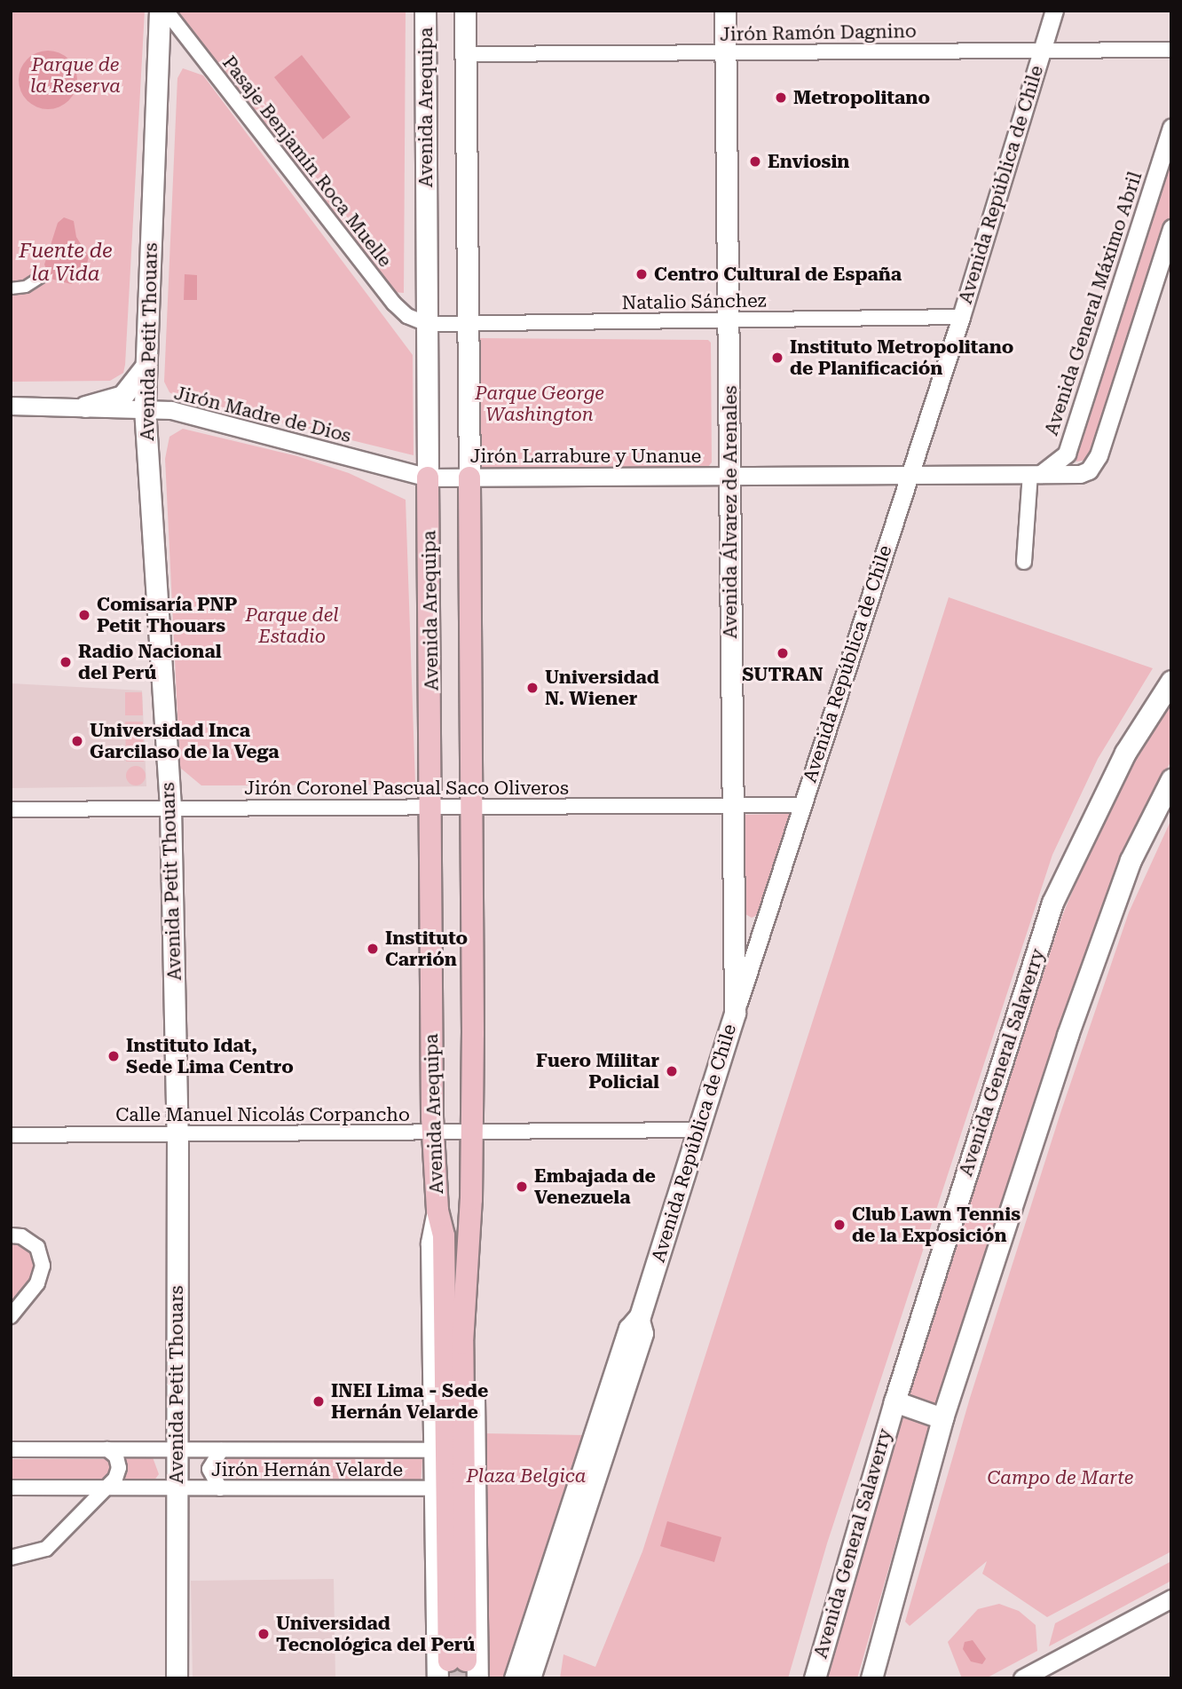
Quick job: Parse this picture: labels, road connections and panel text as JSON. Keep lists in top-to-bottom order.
{
  "streets": {
    "main road": [
      "Avenida Arequipa",
      "Avenida República de Chile",
      "Avenida Petit Thouars",
      "Avenida Álvarez de Arenales",
      "Avenida General Salaverry"
    ],
    "street": [
      "Jirón Ramón Dagnino",
      "Pasaje Benjamín Roca Muelle",
      "Natalio Sánchez",
      "Avenida General Máximo Abril",
      "Jirón Madre de Dios",
      "Jirón Larrabure y Unanue",
      "Jirón Coronel Pascual Saco Oliveros",
      "Calle Manuel Nicolás Corpancho",
      "Jirón Hernán Velarde"
    ]
  },
  "crossings": [
    ["Jirón Ramón Dagnino", "Avenida Arequipa"],
    ["Jirón Ramón Dagnino", "Avenida República de Chile"],
    ["Jirón Ramón Dagnino", "Avenida Álvarez de Arenales"],
    ["Avenida Arequipa", "Pasaje Benjamín Roca Muelle"],
    ["Avenida Arequipa", "Natalio Sánchez"],
    ["Avenida Arequipa", "Jirón Madre de Dios"],
    ["Avenida Arequipa", "Jirón Larrabure y Unanue"],
    ["Avenida Arequipa", "Jirón Coronel Pascual Saco Oliveros"],
    ["Avenida Arequipa", "Calle Manuel Nicolás Corpancho"],
    ["Avenida Arequipa", "Jirón Hernán Velarde"],
    ["Pasaje Benjamín Roca Muelle", "Natalio Sánchez"],
    ["Avenida República de Chile", "Natalio Sánchez"],
    ["Avenida República de Chile", "Jirón Larrabure y Unanue"],
    ["Avenida República de Chile", "Avenida Álvarez de Arenales"],
    ["Avenida República de Chile", "Jirón Coronel Pascual Saco Oliveros"],
    ["Avenida República de Chile", "Calle Manuel Nicolás Corpancho"],
    ["Natalio Sánchez", "Avenida Álvarez de Arenales"],
    ["Avenida General Máximo Abril", "Jirón Larrabure y Unanue"],
    ["Avenida Petit Thouars", "Jirón Madre de Dios"],
    ["Avenida Petit Thouars", "Jirón Coronel Pascual Saco Oliveros"],
    ["Avenida Petit Thouars", "Calle Manuel Nicolás Corpancho"],
    ["Avenida Petit Thouars", "Jirón Hernán Velarde"],
    ["Jirón Madre de Dios", "Jirón Larrabure y Unanue"],
    ["Jirón Larrabure y Unanue", "Avenida Álvarez de Arenales"],
    ["Avenida Álvarez de Arenales", "Jirón Coronel Pascual Saco Oliveros"]
  ],
  "water": ["Fuente de la Vida"],
  "parks": [
    "Parque de la Reserva",
    "Parque George Washington",
    "Parque del Estadio",
    "Plaza Belgica",
    "Campo de Marte"
  ],
  "places": [
    "Metropolitano",
    "Enviosin",
    "Centro Cultural de España",
    "Instituto Metropolitano de Planificación",
    "Comisaría PNP Petit Thouars",
    "SUTRAN",
    "Radio Nacional del Perú",
    "Universidad N. Wiener",
    "Universidad Inca Garcilaso de la Vega",
    "Instituto Carrión",
    "Instituto Idat, Sede Lima Centro",
    "Fuero Militar Policial",
    "Embajada de Venezuela",
    "Club Lawn Tennis de la Exposición",
    "INEI Lima - Sede Hernán Velarde",
    "Universidad Tecnológica del Perú"
  ]
}
